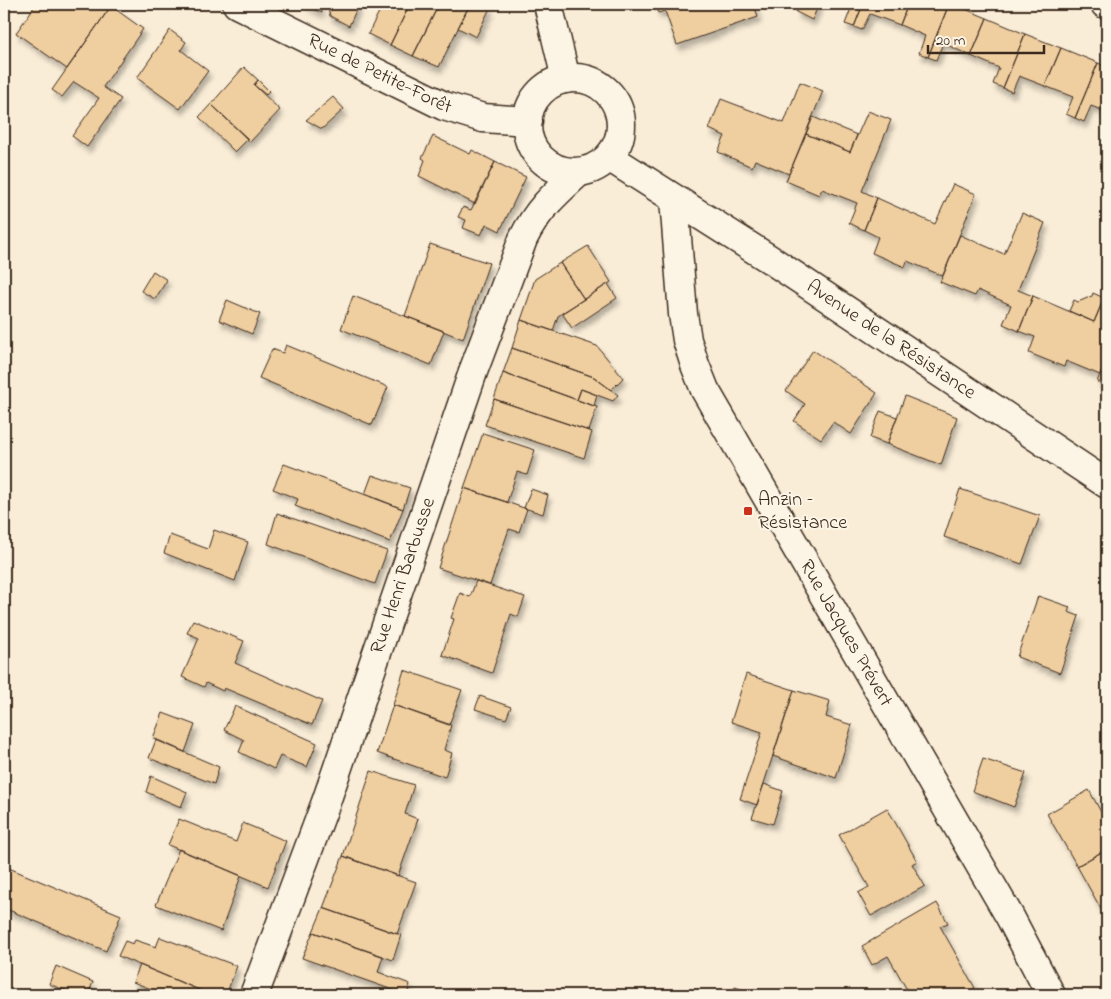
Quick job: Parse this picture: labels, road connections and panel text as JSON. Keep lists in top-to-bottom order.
{
  "streets": {
    "street": [
      "Rue de Petite-Forêt",
      "Avenue de la Résistance",
      "Rue Henri Barbusse",
      "Rue Jacques Prévert"
    ]
  },
  "crossings": [
    ["Rue de Petite-Forêt", "Avenue de la Résistance"],
    ["Rue de Petite-Forêt", "Rue Henri Barbusse"],
    ["Avenue de la Résistance", "Rue Henri Barbusse"],
    ["Avenue de la Résistance", "Rue Jacques Prévert"]
  ],
  "places": {
    "transit": ["Anzin – Résistance"]
  },
  "scale_bar": "20 m"
}
